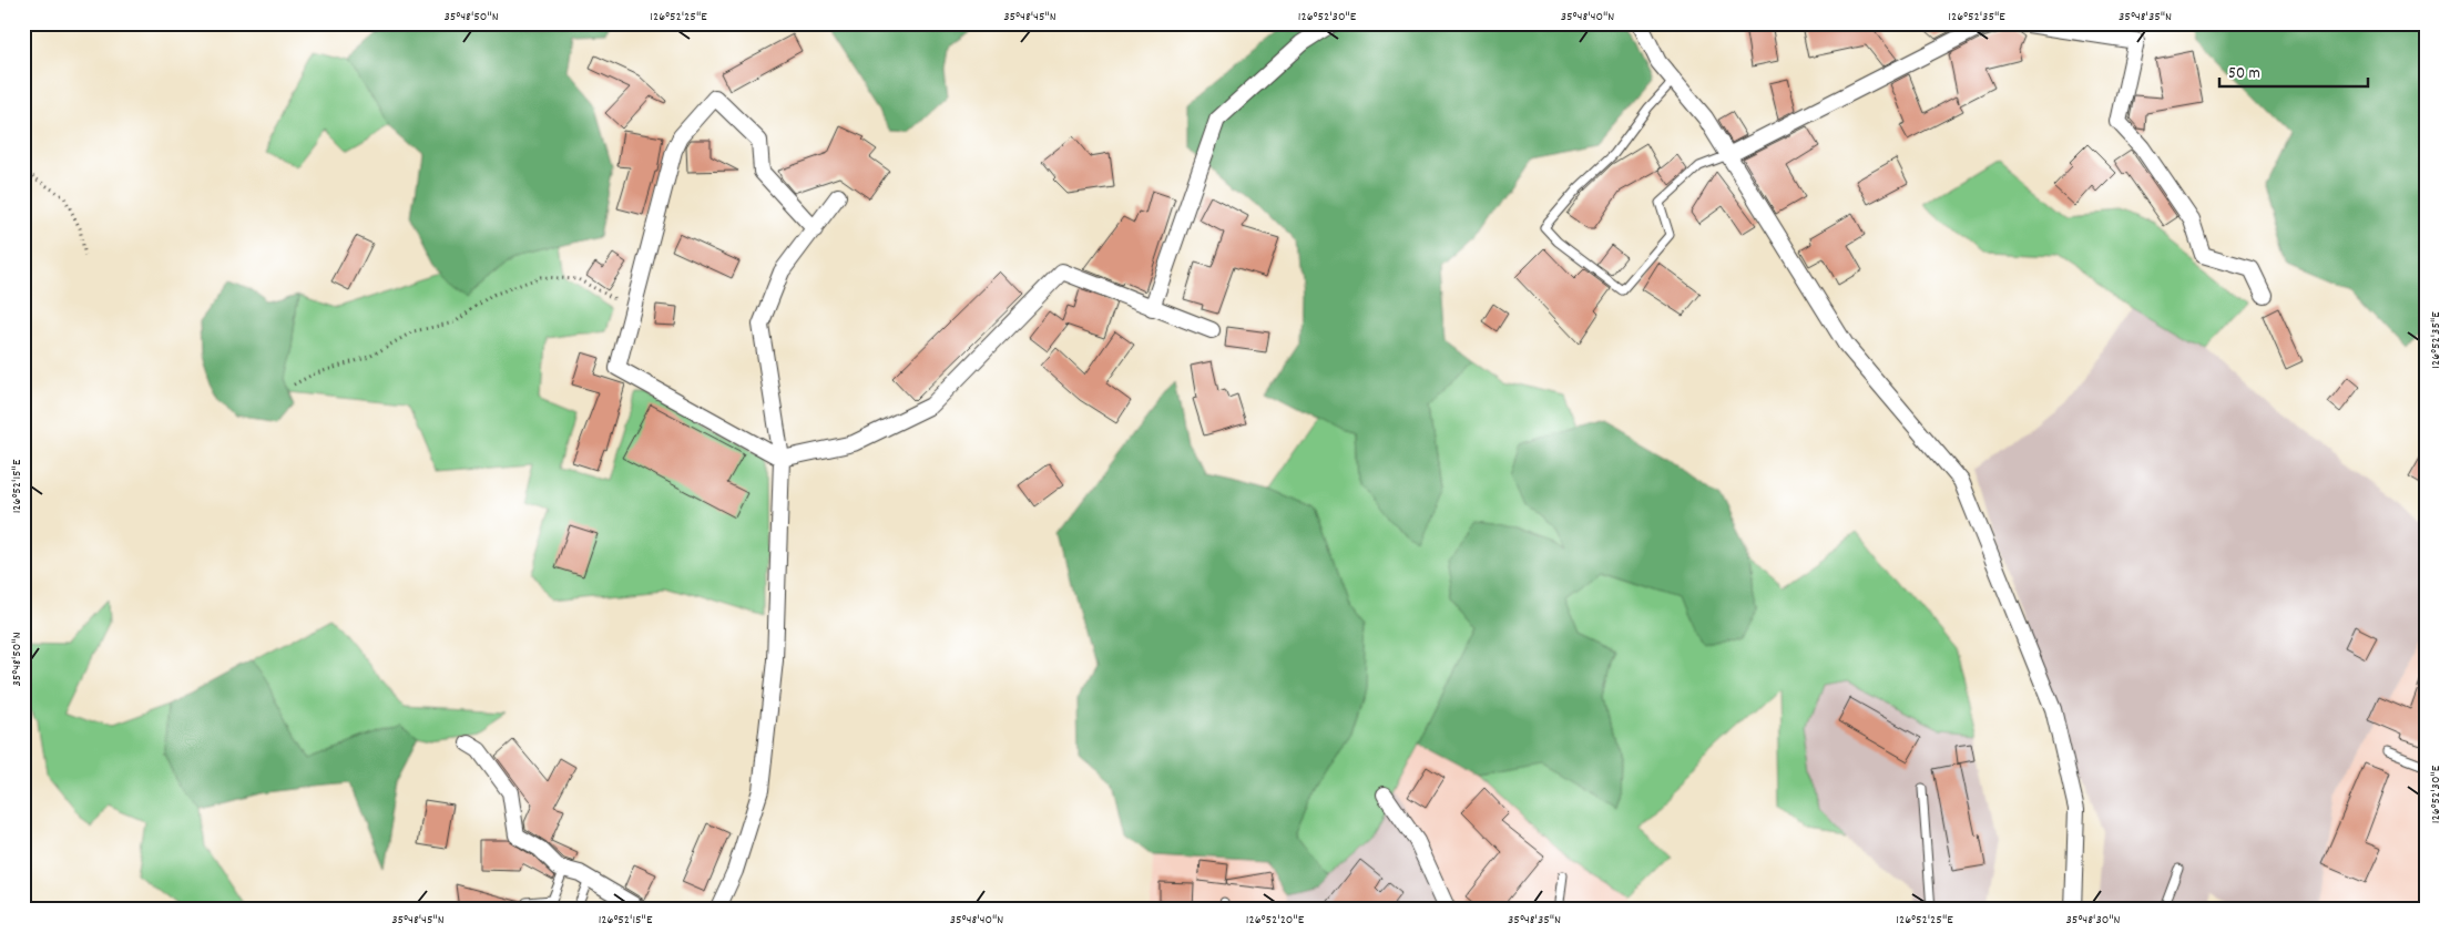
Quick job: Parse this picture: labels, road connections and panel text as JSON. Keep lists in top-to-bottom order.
{
  "scale_bar": "50 m",
  "coordinates": [
    "35°48'50\"N",
    "126°52'25\"E",
    "35°48'45\"N",
    "126°52'30\"E",
    "35°48'40\"N",
    "126°52'35\"E",
    "35°48'35\"N",
    "126°52'15\"E",
    "126°52'20\"E",
    "35°48'30\"N"
  ]
}
